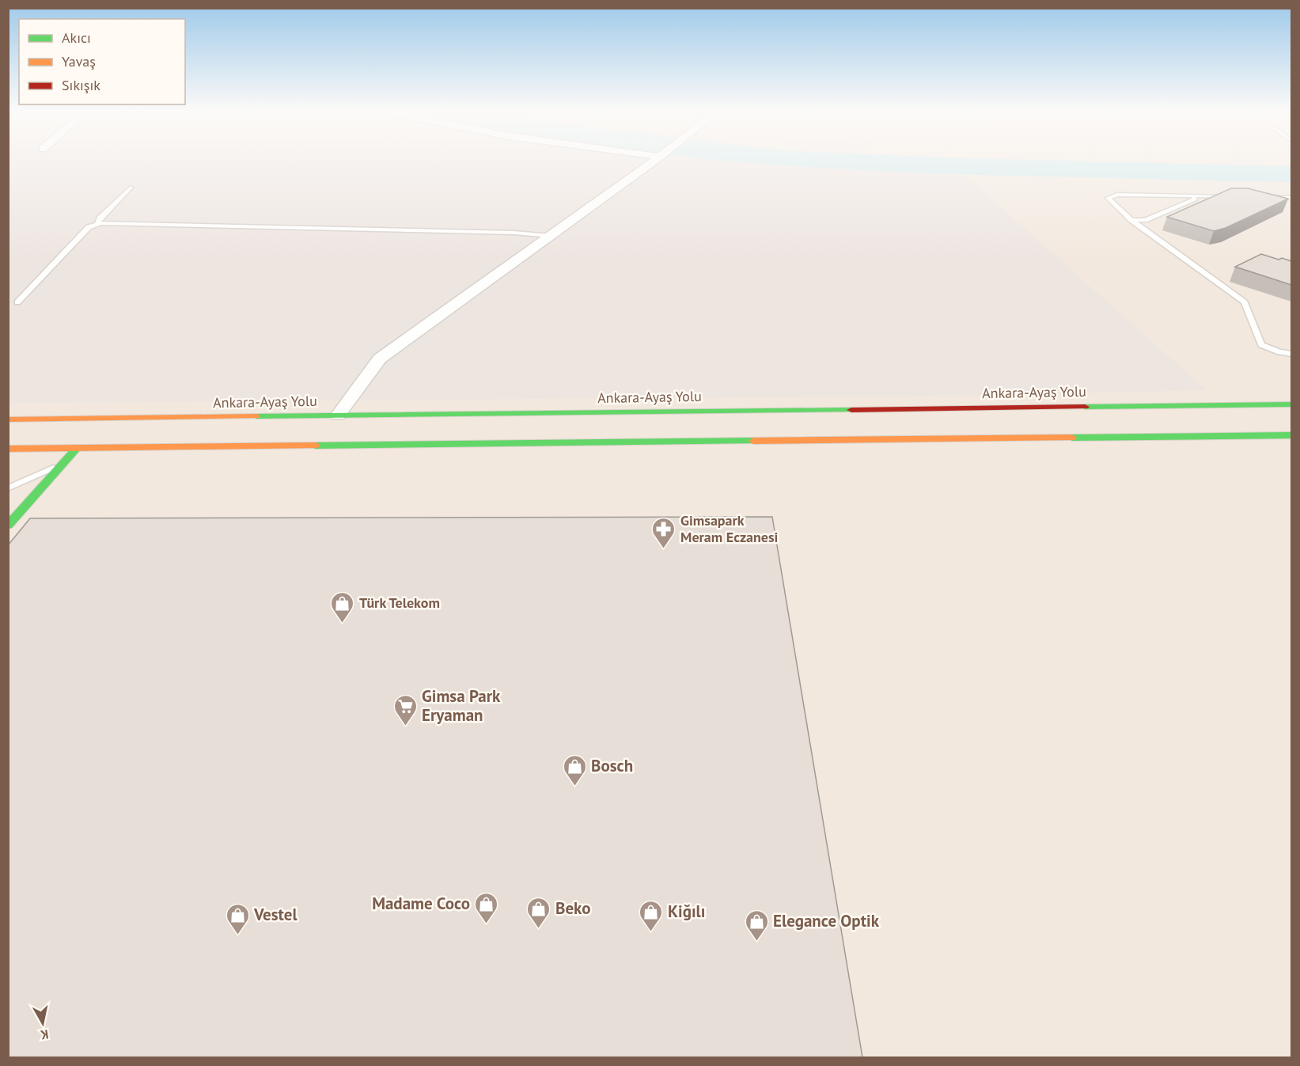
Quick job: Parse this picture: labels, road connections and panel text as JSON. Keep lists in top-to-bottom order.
{
  "streets": {
    "main road": ["Ankara-Ayaş Yolu"]
  },
  "places": {
    "pharmacy": ["Gimsapark Meram Eczanesi"],
    "shop": [
      "Türk Telekom",
      "Bosch",
      "Madame Coco",
      "Beko",
      "Kiğılı",
      "Vestel",
      "Elegance Optik"
    ],
    "supermarket": ["Gimsa Park Eryaman"]
  },
  "legend": ["Akıcı", "Yavaş", "Sıkışık"],
  "north": "bottom"
}
